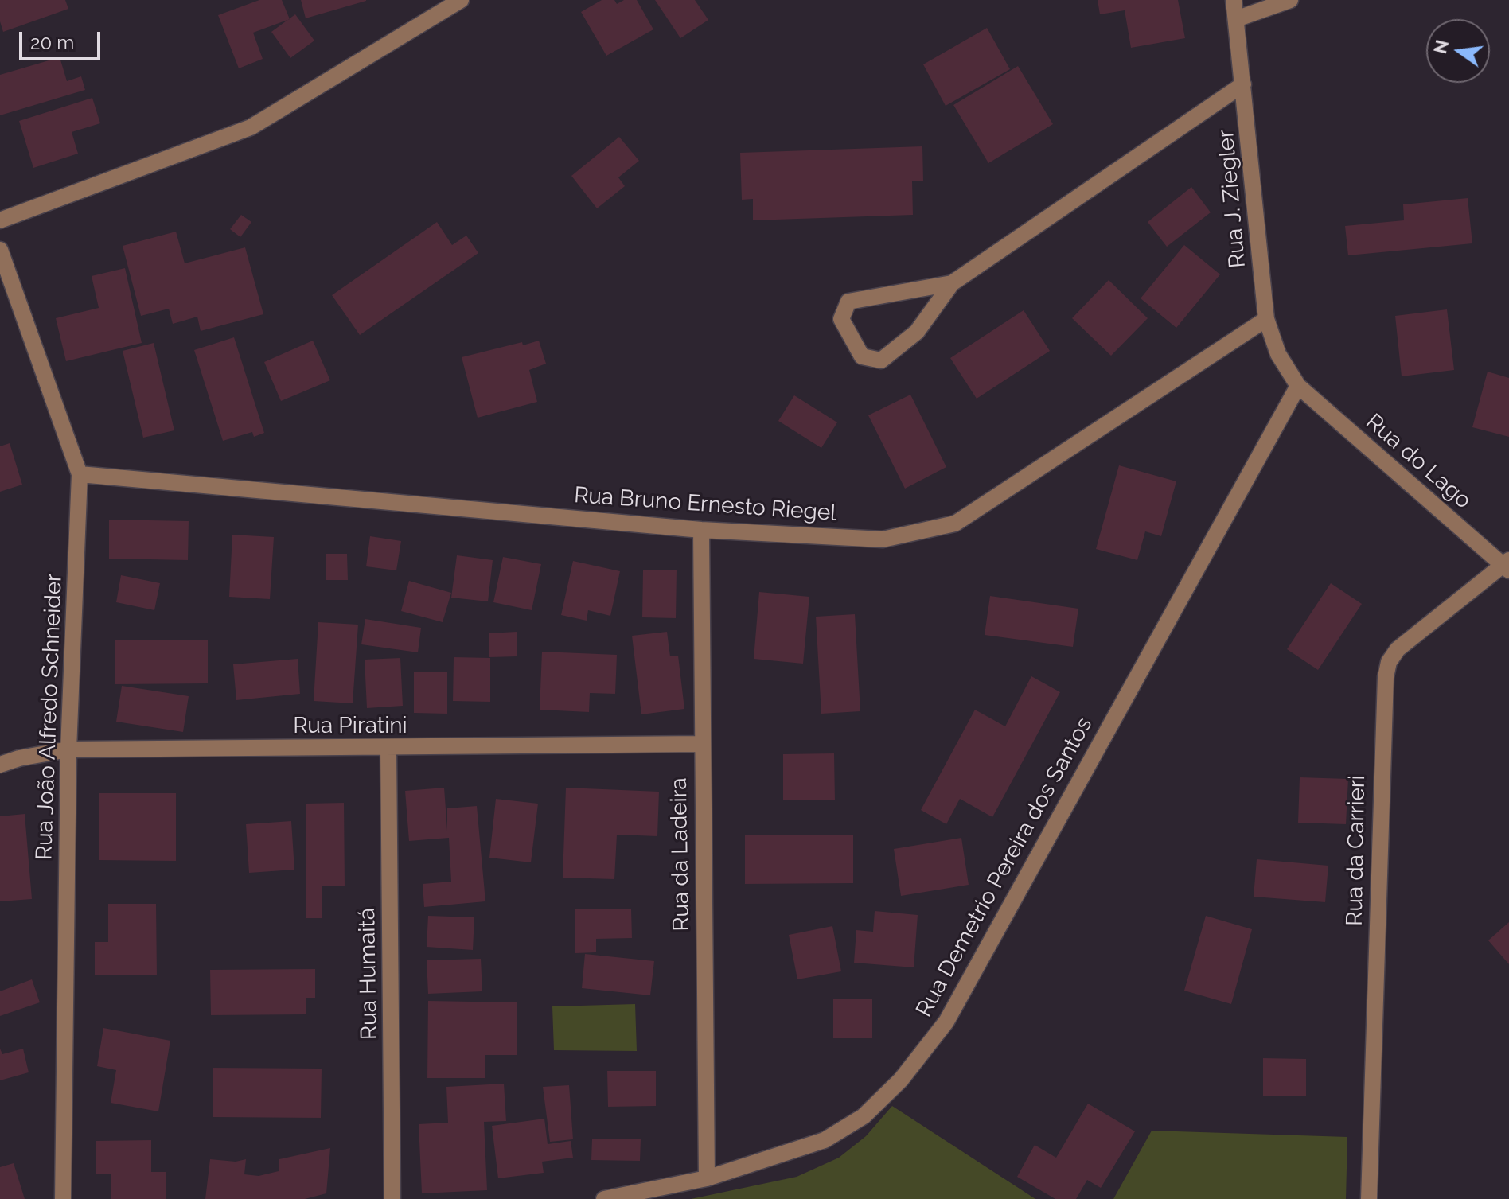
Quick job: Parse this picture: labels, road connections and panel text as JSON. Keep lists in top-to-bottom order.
{
  "streets": {
    "street": [
      "Rua J. Ziegler",
      "Rua do Lago",
      "Rua Bruno Ernesto Riegel",
      "Rua João Alfredo Schneider",
      "Rua Piratini",
      "Rua da Carrieri",
      "Rua da Ladeira",
      "Rua Demetrio Pereira dos Santos",
      "Rua Humaitá"
    ]
  },
  "crossings": [
    ["Rua J. Ziegler", "Rua do Lago"],
    ["Rua J. Ziegler", "Rua Bruno Ernesto Riegel"],
    ["Rua J. Ziegler", "Rua Demetrio Pereira dos Santos"],
    ["Rua do Lago", "Rua da Carrieri"],
    ["Rua do Lago", "Rua Demetrio Pereira dos Santos"],
    ["Rua Bruno Ernesto Riegel", "Rua João Alfredo Schneider"],
    ["Rua Bruno Ernesto Riegel", "Rua da Ladeira"],
    ["Rua João Alfredo Schneider", "Rua Piratini"],
    ["Rua Piratini", "Rua da Ladeira"],
    ["Rua Piratini", "Rua Humaitá"],
    ["Rua da Ladeira", "Rua Demetrio Pereira dos Santos"]
  ],
  "scale_bar": "20 m",
  "north": "left"
}
